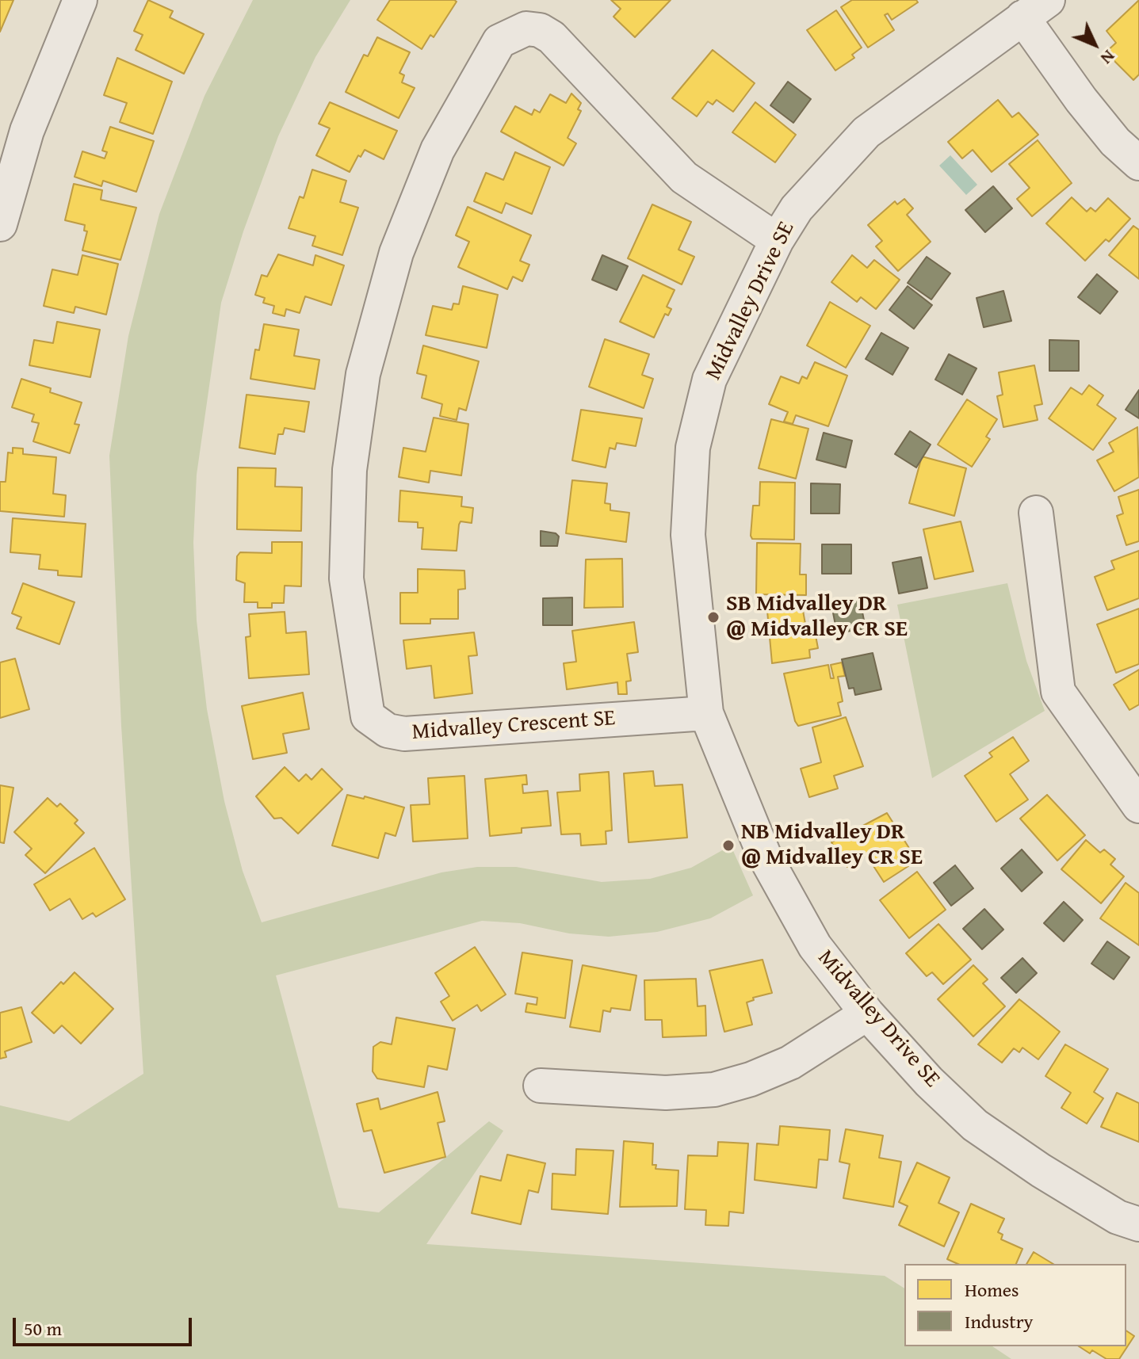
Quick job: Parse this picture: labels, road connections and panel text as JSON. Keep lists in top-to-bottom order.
{
  "streets": {
    "street": ["Midvalley Drive SE", "Midvalley Crescent SE"]
  },
  "crossings": [
    ["Midvalley Drive SE", "Midvalley Crescent SE"]
  ],
  "places": ["SB Midvalley DR @ Midvalley CR SE", "NB Midvalley DR @ Midvalley CR SE"],
  "legend": ["Homes", "Industry"],
  "scale_bar": "50 m",
  "north": "bottom right"
}
